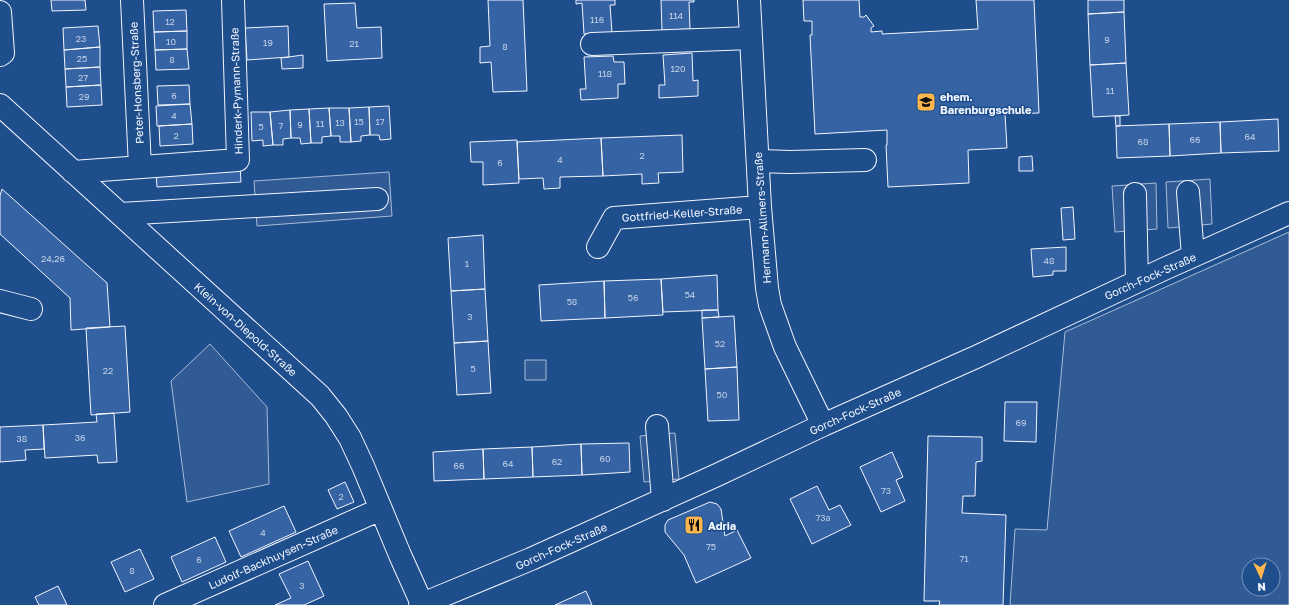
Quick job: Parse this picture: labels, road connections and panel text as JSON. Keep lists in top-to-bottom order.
{
  "streets": {
    "street": [
      "Peter-Honsberg-Straße",
      "Hinderk-Pymann-Straße",
      "Gottfried-Keller-Straße",
      "Hermann-Allmers-Straße",
      "Gorch-Fock-Straße",
      "Klein-von-Diepold-Straße",
      "Ludolf-Backhuysen-Straße"
    ]
  },
  "crossings": [
    ["Peter-Honsberg-Straße", "Hinderk-Pymann-Straße"],
    ["Hinderk-Pymann-Straße", "Klein-von-Diepold-Straße"],
    ["Gottfried-Keller-Straße", "Hermann-Allmers-Straße"],
    ["Hermann-Allmers-Straße", "Gorch-Fock-Straße"],
    ["Gorch-Fock-Straße", "Klein-von-Diepold-Straße"],
    ["Klein-von-Diepold-Straße", "Ludolf-Backhuysen-Straße"]
  ],
  "places": {
    "school or university": ["ehem. Barenburgschule"],
    "restaurant": ["Adria"]
  },
  "house_numbers": [
    "114",
    "116",
    "12",
    "23",
    "9",
    "10",
    "19",
    "21",
    "8",
    "25",
    "8",
    "120",
    "118",
    "27",
    "11",
    "6",
    "29",
    "4",
    "15",
    "17",
    "13",
    "11",
    "9",
    "7",
    "5",
    "2",
    "64",
    "66",
    "68",
    "2",
    "4",
    "6",
    "24,26",
    "48",
    "1",
    "54",
    "56",
    "58",
    "3",
    "52",
    "5",
    "22",
    "50",
    "69",
    "36",
    "38",
    "60",
    "62",
    "64",
    "66",
    "73",
    "2",
    "73a",
    "4",
    "75",
    "71",
    "6",
    "8",
    "3"
  ],
  "north": "bottom"
}
